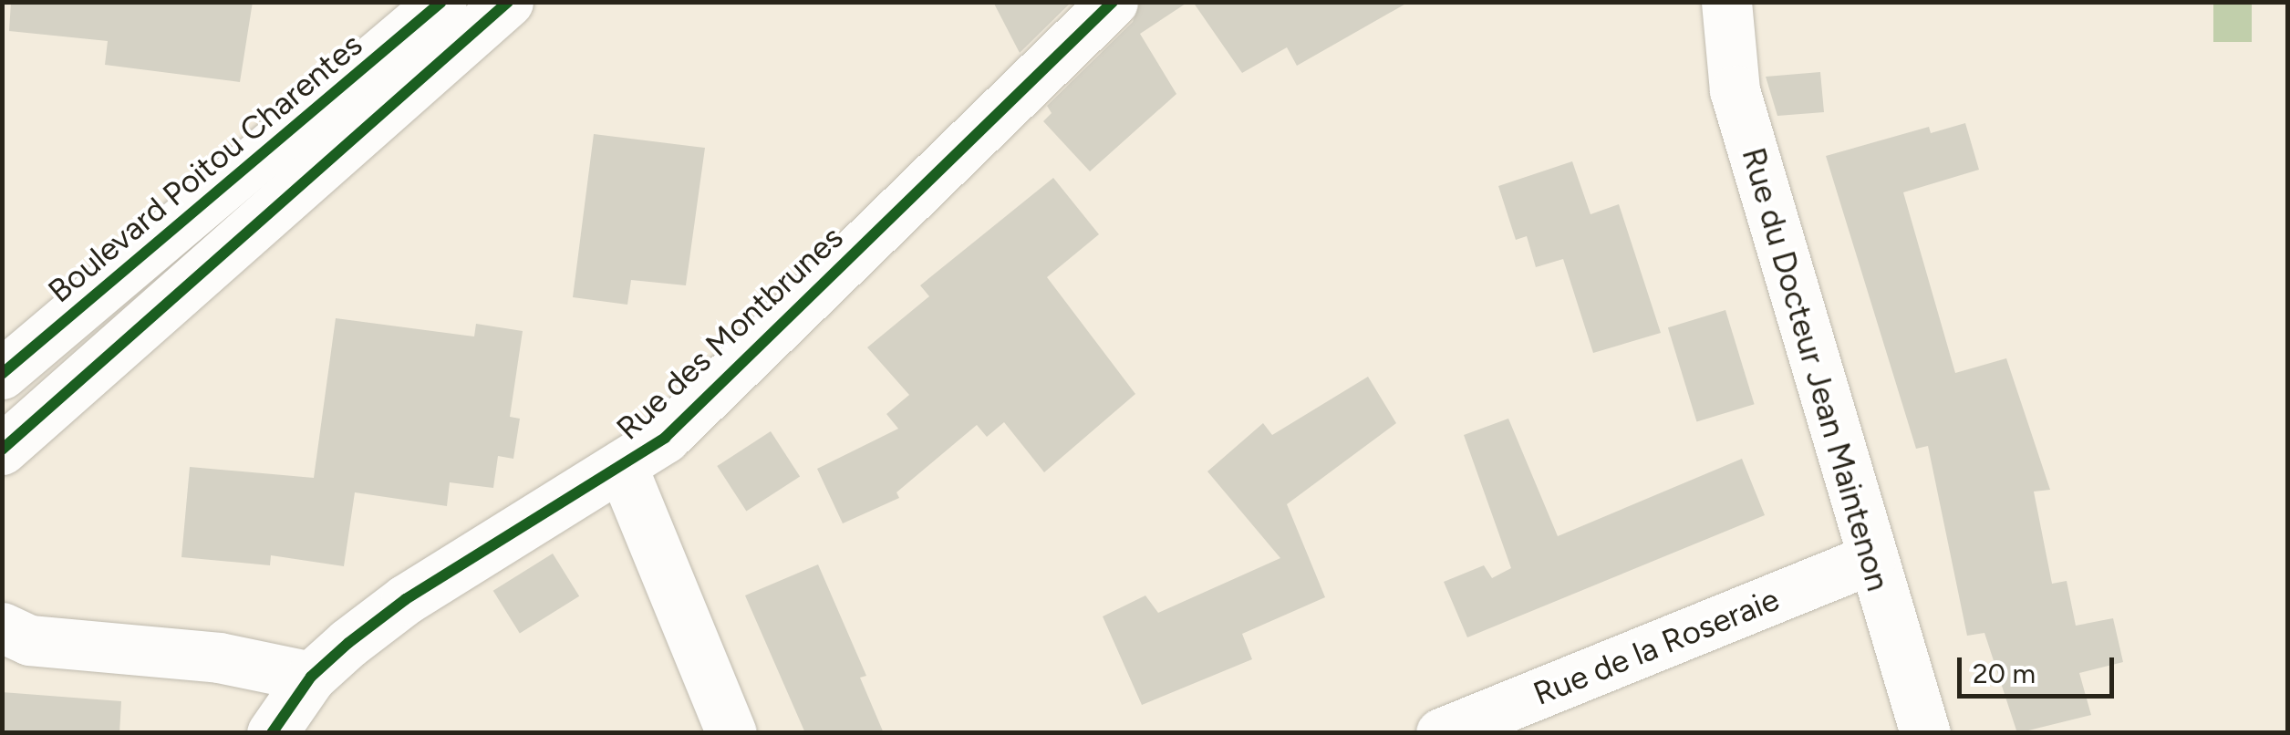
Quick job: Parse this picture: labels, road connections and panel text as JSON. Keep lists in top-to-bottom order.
{
  "streets": {
    "street": [
      "Boulevard Poitou Charentes",
      "Rue des Montbrunes",
      "Rue du Docteur Jean Maintenon",
      "Rue de la Roseraie"
    ]
  },
  "crossings": [
    ["Rue du Docteur Jean Maintenon", "Rue de la Roseraie"]
  ],
  "scale_bar": "20 m"
}
